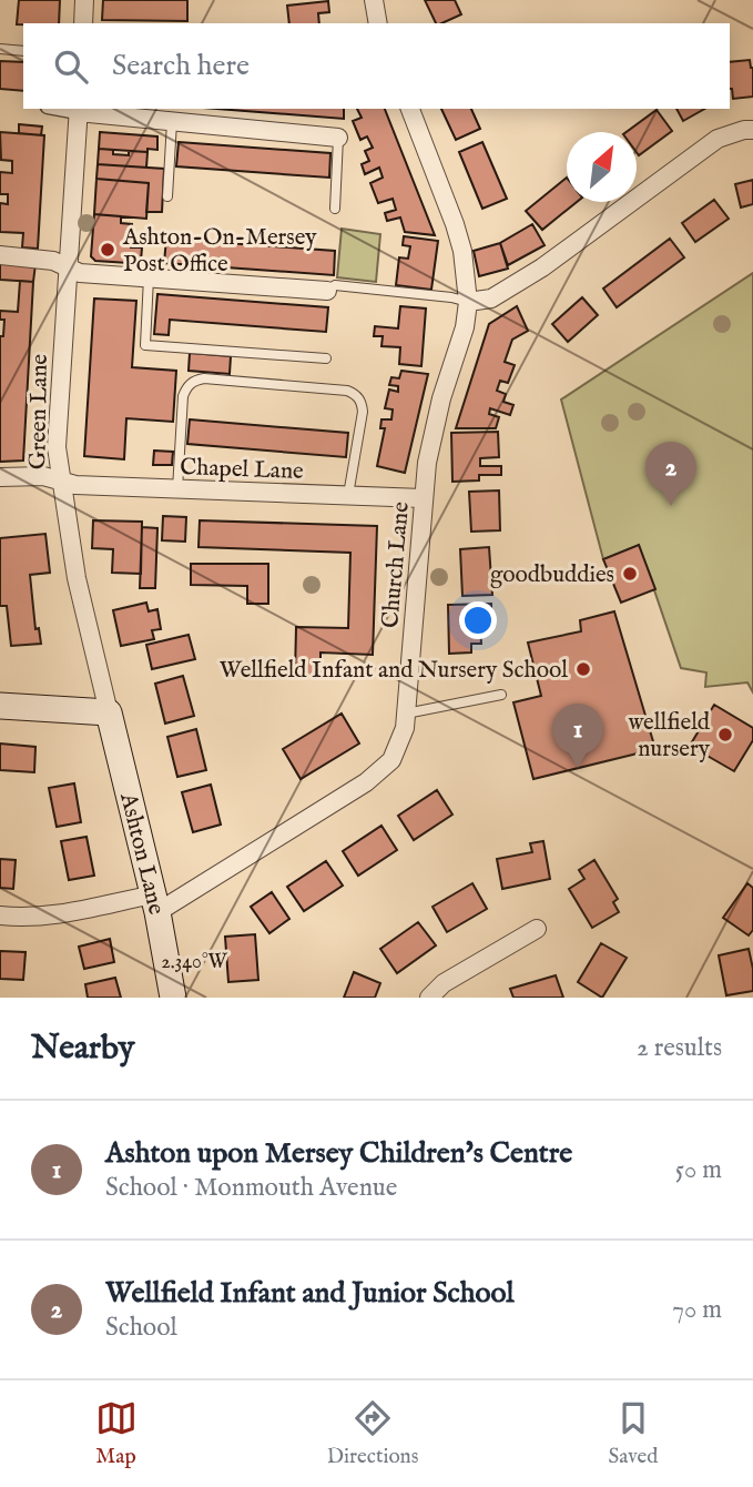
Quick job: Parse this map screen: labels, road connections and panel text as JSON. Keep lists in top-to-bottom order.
{
  "streets": {
    "main road": ["Ashton Lane"],
    "street": ["Green Lane", "Chapel Lane", "Church Lane"]
  },
  "crossings": [
    ["Green Lane", "Chapel Lane"],
    ["Green Lane", "Ashton Lane"],
    ["Chapel Lane", "Church Lane"],
    ["Church Lane", "Ashton Lane"]
  ],
  "places": [
    "Ashton-On-Mersey Post Office",
    "goodbuddies",
    "Wellfield Infant and Nursery School",
    "wellfield nursery"
  ],
  "north": "top right",
  "page": {
    "search": "Search here",
    "pins": ["2", "1"],
    "heading": ["Nearby", "2 results"],
    "list": [
      {
        "mark": "1",
        "name": "Ashton upon Mersey Children's Centre",
        "note": "School · Monmouth Avenue",
        "value": "50 m"
      },
      {
        "mark": "2",
        "name": "Wellfield Infant and Junior School",
        "note": "School",
        "value": "70 m"
      }
    ],
    "nav": ["Map", "Directions", "Saved"]
  },
  "coordinates": ["2.340°W"]
}
